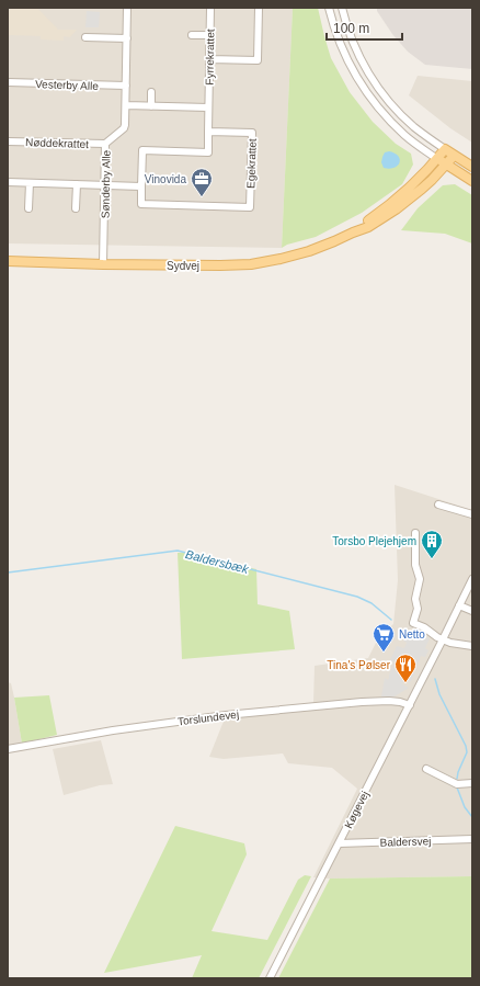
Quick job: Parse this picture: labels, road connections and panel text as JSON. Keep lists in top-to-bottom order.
{
  "streets": {
    "main road": ["Sydvej"],
    "street": [
      "Fyrrekrattet",
      "Vesterby Alle",
      "Nøddekrattet",
      "Egekrattet",
      "Sønderby Alle",
      "Torslundevej",
      "Køgevej",
      "Baldersvej"
    ]
  },
  "crossings": [
    ["Fyrrekrattet", "Egekrattet"],
    ["Vesterby Alle", "Sønderby Alle"],
    ["Nøddekrattet", "Sønderby Alle"],
    ["Sønderby Alle", "Sydvej"],
    ["Torslundevej", "Køgevej"],
    ["Køgevej", "Baldersvej"]
  ],
  "water": ["Baldersbæk"],
  "places": {
    "office": ["Vinovida"],
    "building": ["Torsbo Plejehjem"],
    "supermarket": ["Netto"],
    "restaurant": ["Tina's Pølser"]
  },
  "scale_bar": "100 m"
}
